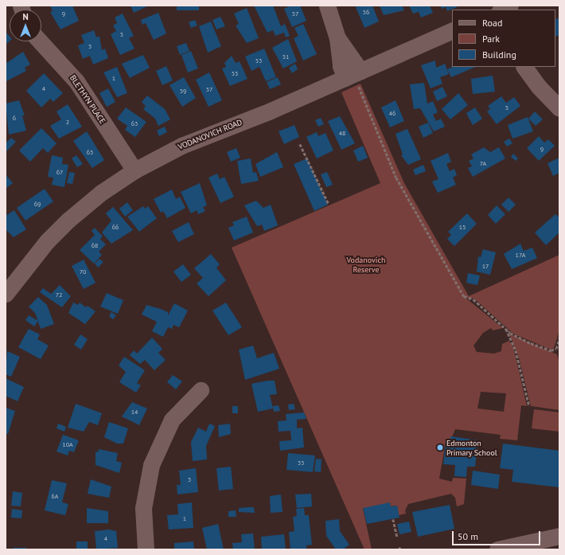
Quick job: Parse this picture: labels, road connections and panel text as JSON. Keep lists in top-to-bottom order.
{
  "streets": {
    "street": ["BLETHYN PLACE", "VODANOVICH ROAD"]
  },
  "crossings": [
    ["BLETHYN PLACE", "VODANOVICH ROAD"]
  ],
  "parks": ["Vodanovich Reserve"],
  "places": ["Edmonton Primary School"],
  "house_numbers": [
    "56",
    "9",
    "57",
    "5",
    "3",
    "51",
    "53",
    "55",
    "1",
    "4",
    "57",
    "59",
    "5",
    "46",
    "6",
    "2",
    "63",
    "48",
    "9",
    "65",
    "7A",
    "67",
    "69",
    "66",
    "15",
    "68",
    "17A",
    "17",
    "70",
    "72",
    "14",
    "10A",
    "33",
    "3",
    "6A",
    "1",
    "4"
  ],
  "legend": ["Road", "Park", "Building"],
  "scale_bar": "50 m",
  "north": "top"
}
